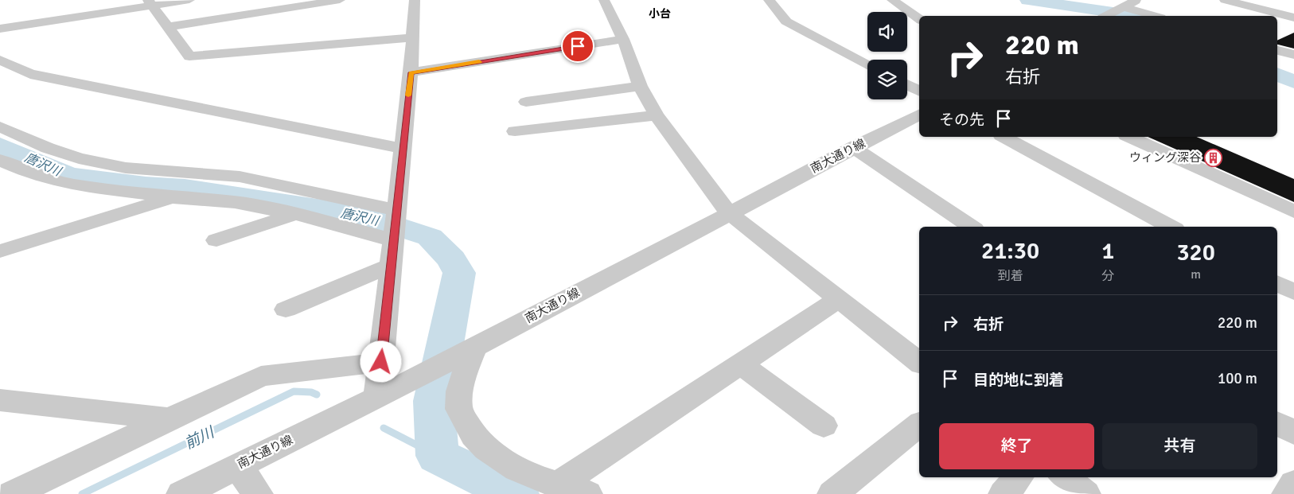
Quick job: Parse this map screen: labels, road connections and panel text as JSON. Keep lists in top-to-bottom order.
{
  "streets": {
    "street": ["南大通り線"]
  },
  "districts": ["小台"],
  "water": ["唐沢川", "前川"],
  "places": {
    "building": ["ウィング深谷"]
  },
  "page": {
    "turn": ["220 m", "右折"],
    "then": "その先",
    "eta": [
      "21:30",
      "到着",
      "1",
      "分",
      "320",
      "m"
    ],
    "list": [
      {
        "name": "右折",
        "value": "220 m"
      },
      {
        "name": "目的地に到着",
        "value": "100 m"
      }
    ],
    "buttons": ["終了", "共有"]
  }
}
